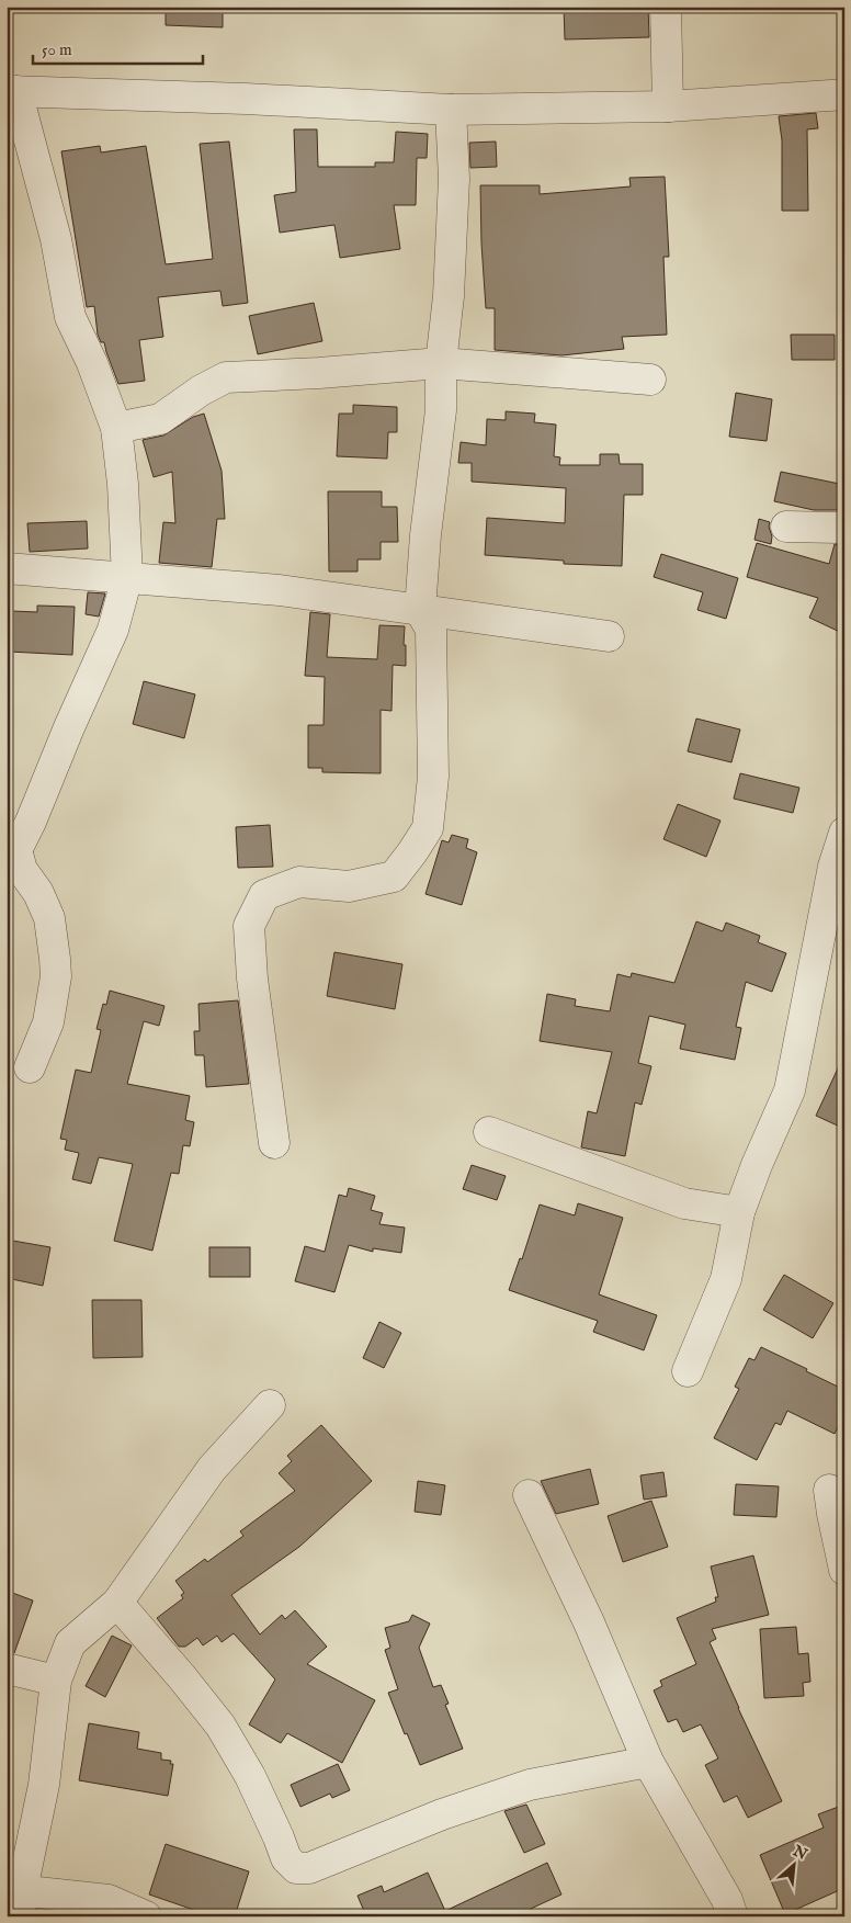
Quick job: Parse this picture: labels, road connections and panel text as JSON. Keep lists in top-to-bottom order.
{
  "scale_bar": "50 m",
  "north": "top right"
}
